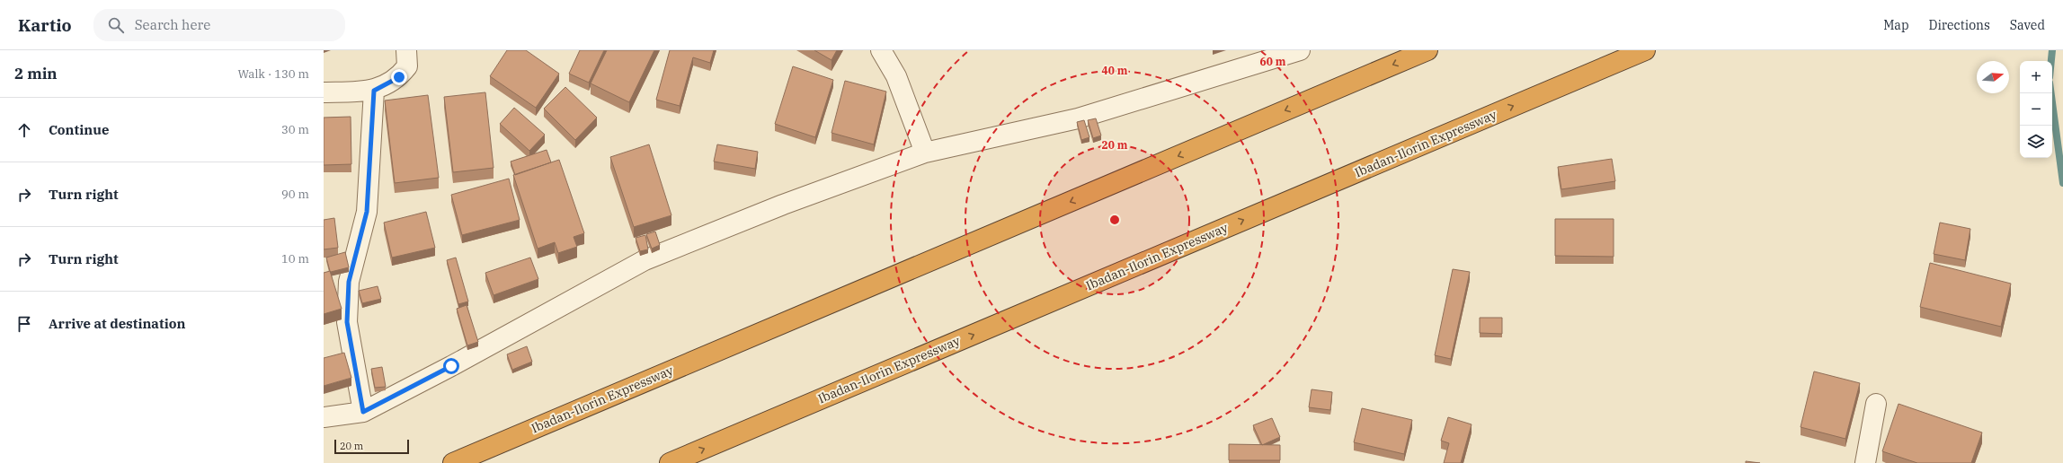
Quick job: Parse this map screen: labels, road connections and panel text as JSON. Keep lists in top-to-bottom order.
{
  "streets": {
    "highway": ["Ibadan-Ilorin Expressway"]
  },
  "scale_bar": "20 m",
  "north": "right",
  "page": {
    "header": "Kartio",
    "search": "Search here",
    "nav": ["Map", "Directions", "Saved"],
    "heading": ["2 min", "Walk · 130 m"],
    "map_buttons": ["+", "−"],
    "list": [
      ["Continue", "30 m"],
      ["Turn right", "90 m"],
      ["Turn right", "10 m"],
      "Arrive at destination"
    ],
    "scale": "20 m"
  },
  "rings": ["60 m", "40 m", "20 m"]
}
